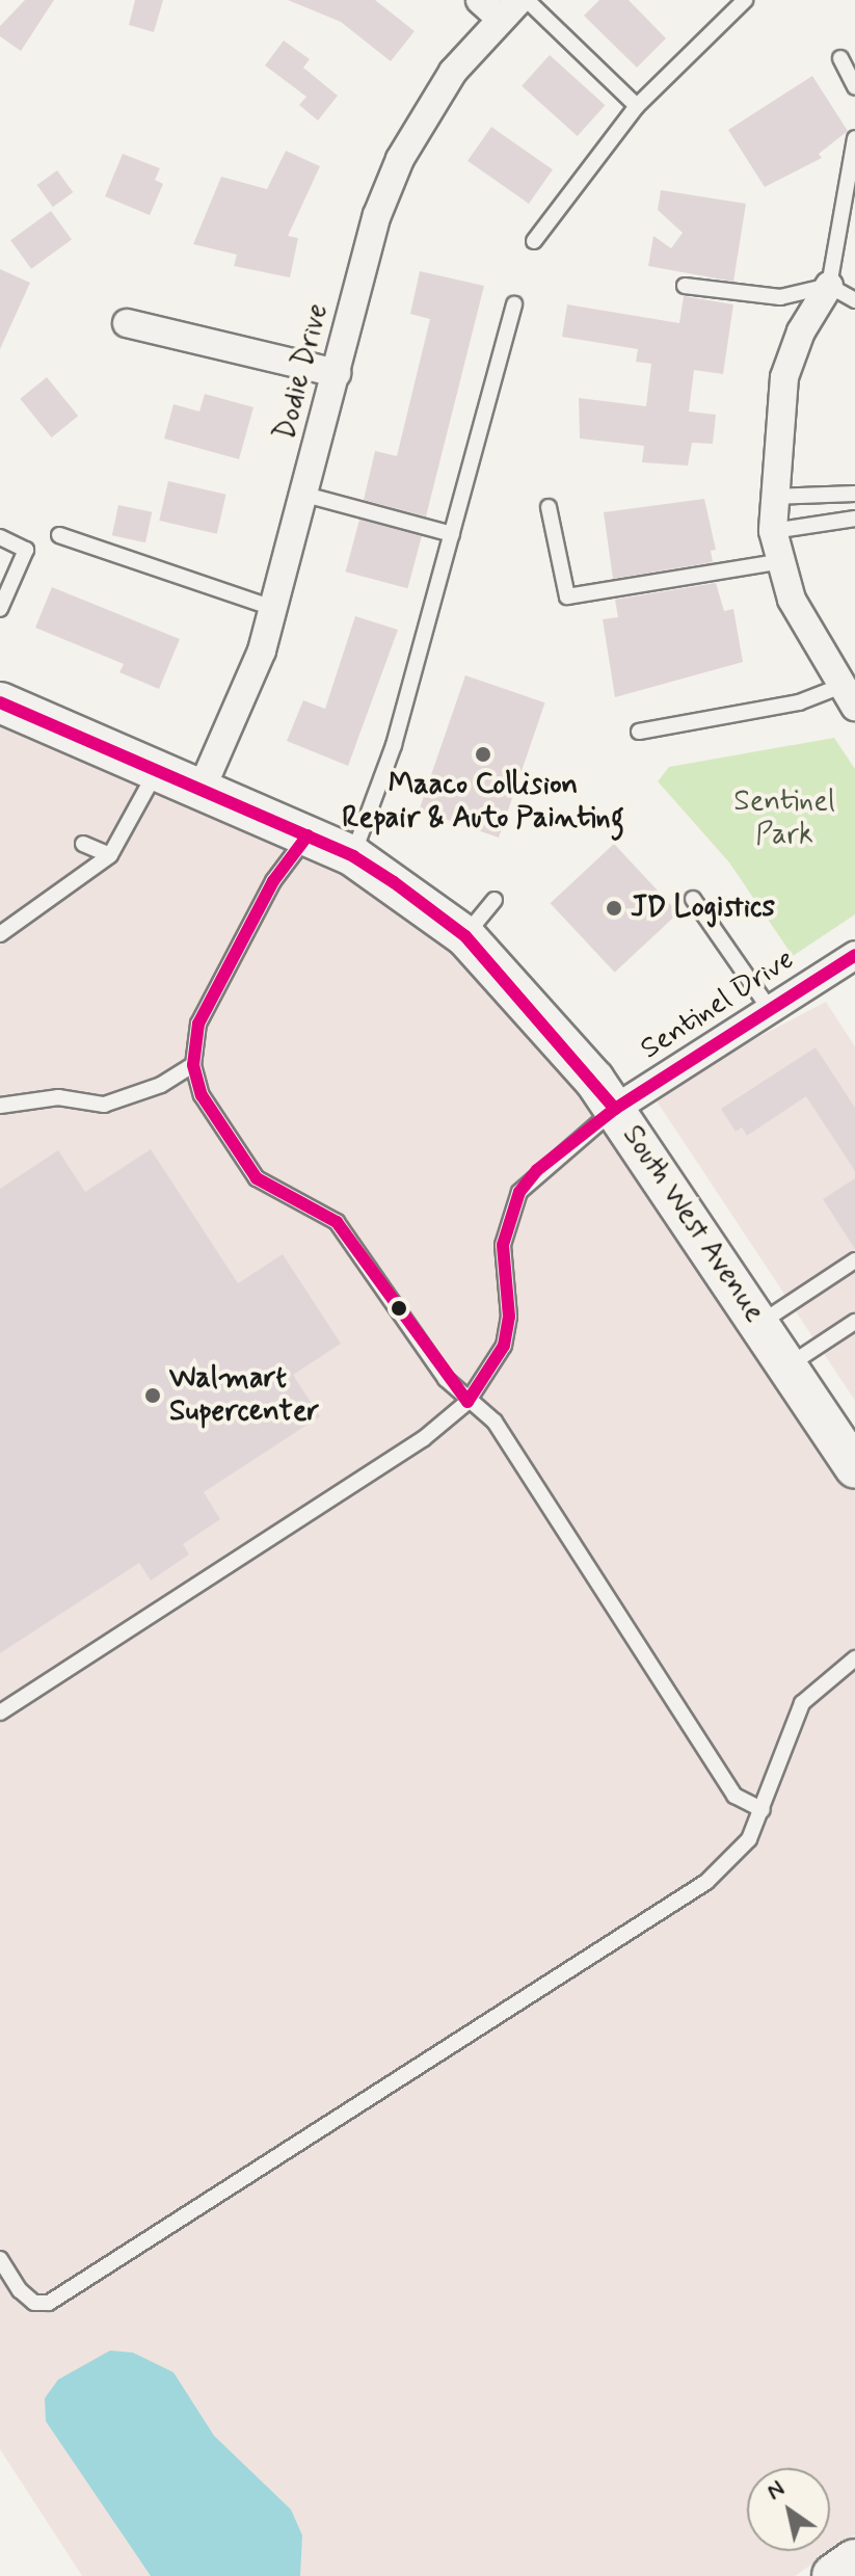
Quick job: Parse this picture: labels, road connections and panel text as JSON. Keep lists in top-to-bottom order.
{
  "streets": {
    "street": ["Dodie Drive", "Sentinel Drive", "South West Avenue"]
  },
  "crossings": [
    ["Dodie Drive", "South West Avenue"],
    ["Sentinel Drive", "South West Avenue"]
  ],
  "parks": ["Sentinel Park"],
  "places": ["Maaco Collision Repair & Auto Painting", "JD Logistics", "Walmart Supercenter"],
  "north": "top left"
}
